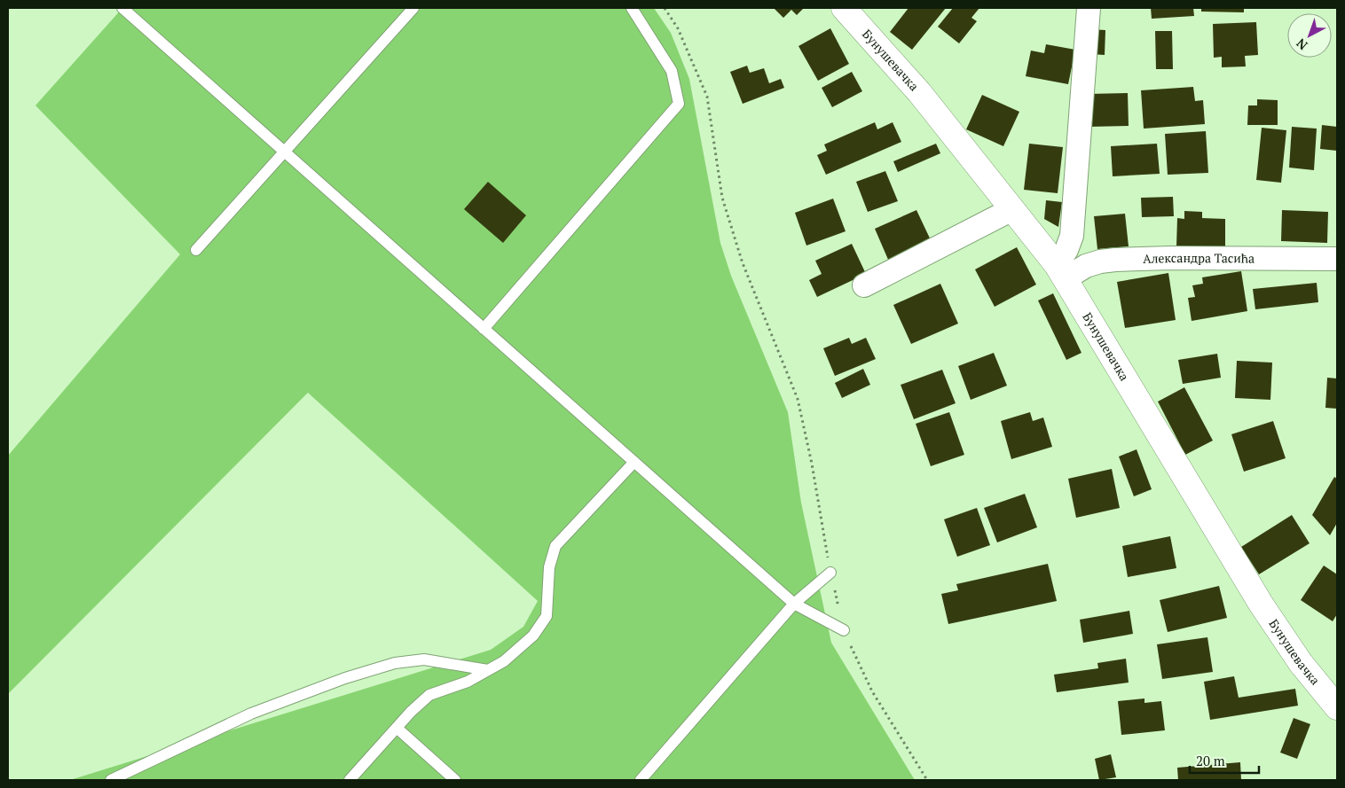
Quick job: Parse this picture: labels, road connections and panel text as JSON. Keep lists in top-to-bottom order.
{
  "streets": {
    "street": ["Бунушевачка", "Александра Тасића"]
  },
  "crossings": [
    ["Бунушевачка", "Александра Тасића"]
  ],
  "scale_bar": "20 m",
  "north": "bottom left"
}
